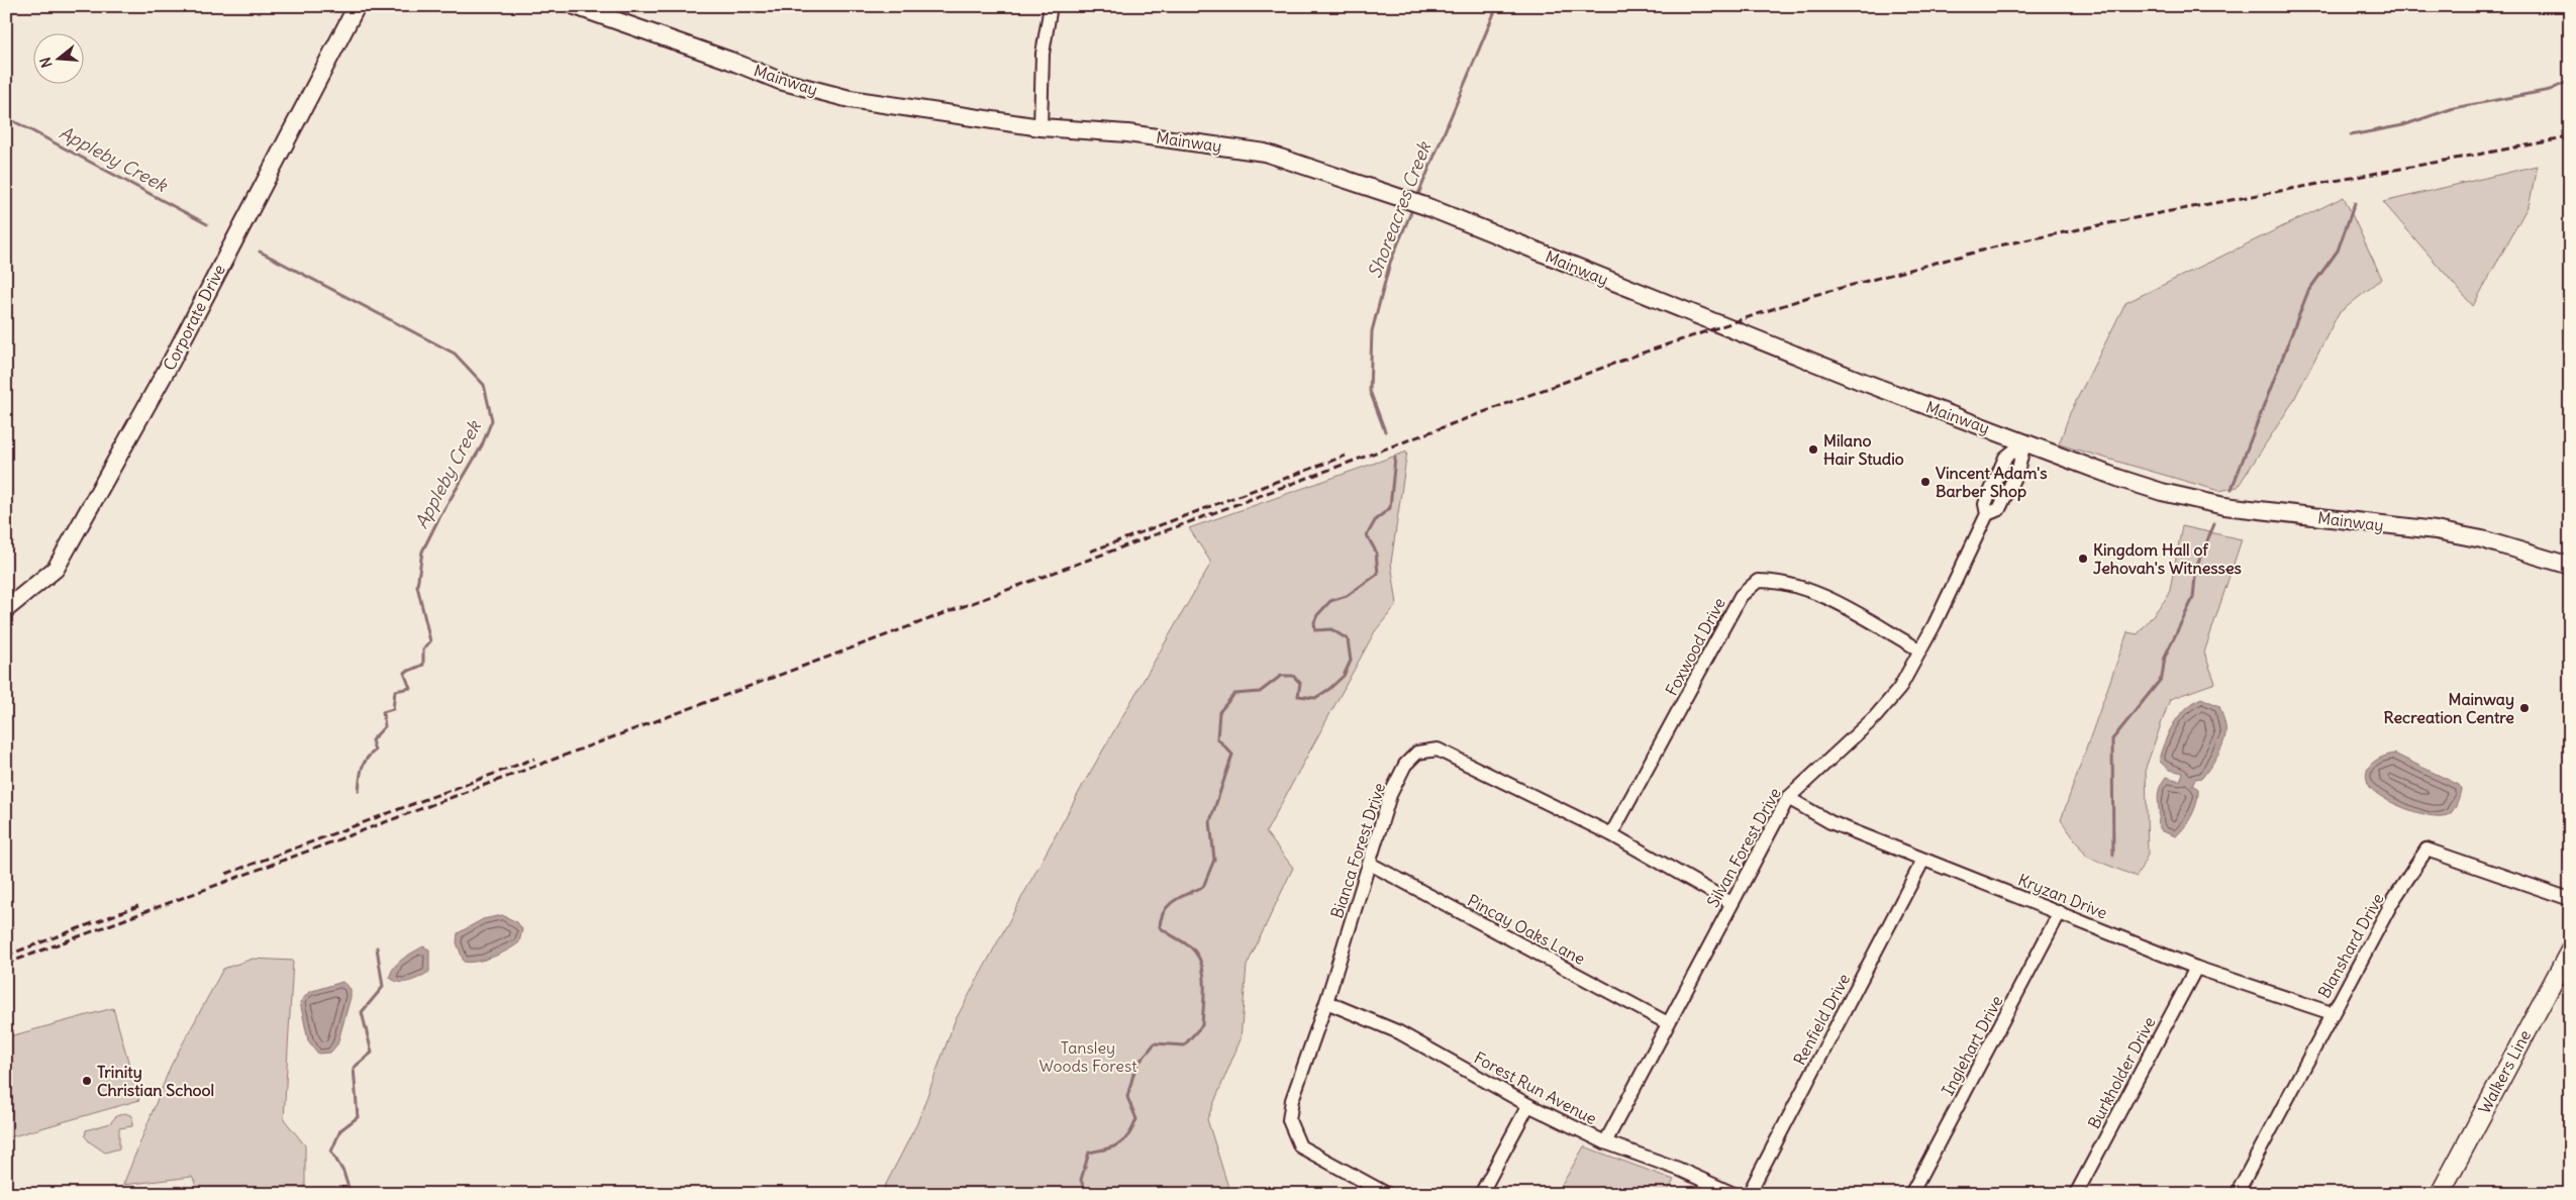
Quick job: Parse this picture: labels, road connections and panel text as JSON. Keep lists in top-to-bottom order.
{
  "streets": {
    "main road": ["Walkers Line"],
    "street": [
      "Mainway",
      "Corporate Drive",
      "Foxwood Drive",
      "Silvan Forest Drive",
      "Bianca Forest Drive",
      "Kryzan Drive",
      "Pincay Oaks Lane",
      "Blanshard Drive",
      "Renfield Drive",
      "Inglehart Drive",
      "Burkholder Drive",
      "Forest Run Avenue"
    ]
  },
  "crossings": [
    ["Mainway", "Silvan Forest Drive"],
    ["Foxwood Drive", "Silvan Forest Drive"],
    ["Foxwood Drive", "Bianca Forest Drive"],
    ["Silvan Forest Drive", "Bianca Forest Drive"],
    ["Silvan Forest Drive", "Kryzan Drive"],
    ["Silvan Forest Drive", "Pincay Oaks Lane"],
    ["Silvan Forest Drive", "Forest Run Avenue"],
    ["Bianca Forest Drive", "Pincay Oaks Lane"],
    ["Bianca Forest Drive", "Forest Run Avenue"],
    ["Kryzan Drive", "Blanshard Drive"],
    ["Kryzan Drive", "Renfield Drive"],
    ["Kryzan Drive", "Inglehart Drive"],
    ["Kryzan Drive", "Burkholder Drive"]
  ],
  "water": ["Appleby Creek", "Shoreacres Creek"],
  "parks": ["Tansley Woods Forest"],
  "places": [
    "Milano Hair Studio",
    "Vincent Adam's Barber Shop",
    "Kingdom Hall of Jehovah's Witnesses",
    "Mainway Recreation Centre",
    "Trinity Christian School"
  ],
  "north": "left"
}
